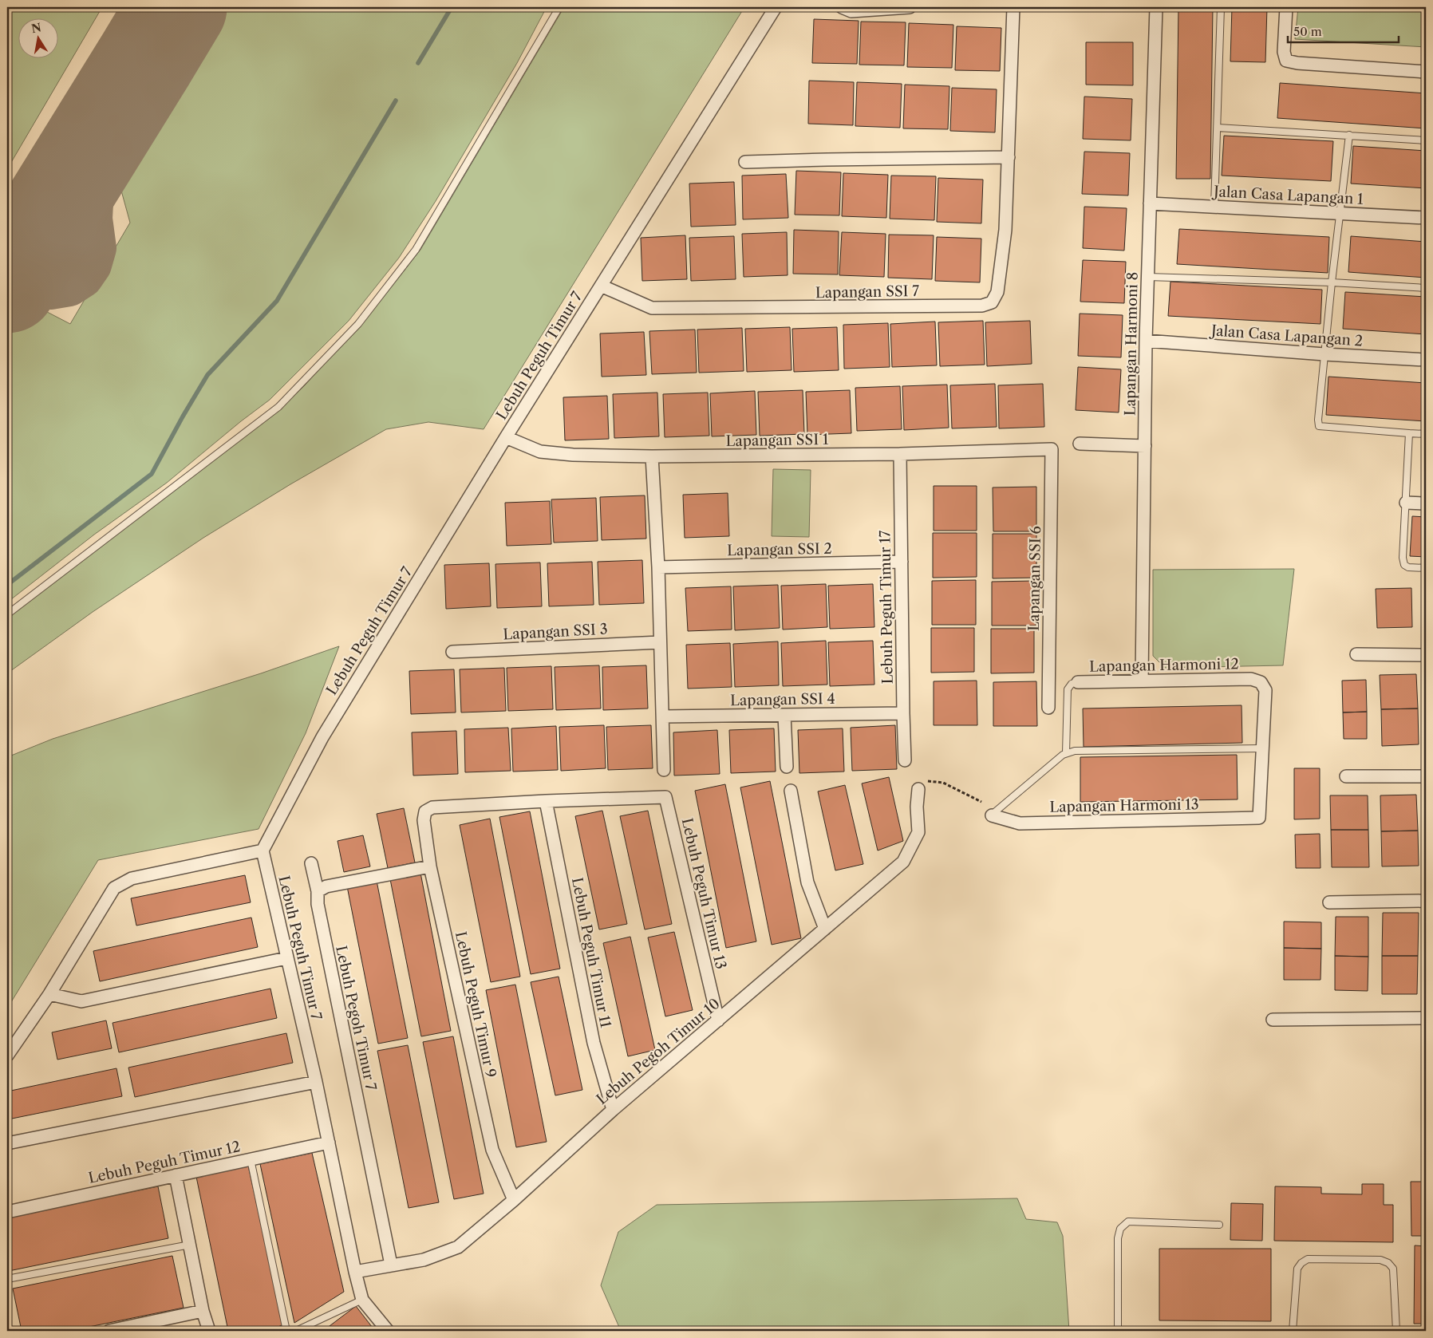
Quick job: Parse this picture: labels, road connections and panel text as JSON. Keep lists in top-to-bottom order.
{
  "streets": {
    "street": [
      "Jalan Casa Lapangan 1",
      "Lapangan SSI 7",
      "Jalan Casa Lapangan 2",
      "Lapangan Harmoni 8",
      "Lebuh Peguh Timur 7",
      "Lapangan SSI 1",
      "Lapangan SSI 2",
      "Lapangan SSI 6",
      "Lebuh Peguh Timur 17",
      "Lapangan SSI 3",
      "Lapangan Harmoni 12",
      "Lapangan SSI 4",
      "Lapangan Harmoni 13",
      "Lebuh Peguh Timur 13",
      "Lebuh Peguh Timur 11",
      "Lebuh Peguh Timur 9",
      "Lebuh Pegoh Timur 7",
      "Lebuh Pegoh Timur 10",
      "Lebuh Peguh Timur 12"
    ]
  },
  "crossings": [
    ["Jalan Casa Lapangan 1", "Lapangan Harmoni 8"],
    ["Lapangan SSI 7", "Lebuh Peguh Timur 7"],
    ["Jalan Casa Lapangan 2", "Lapangan Harmoni 8"],
    ["Lapangan Harmoni 8", "Lapangan Harmoni 12"],
    ["Lebuh Peguh Timur 7", "Lapangan SSI 1"],
    ["Lebuh Peguh Timur 7", "Lebuh Pegoh Timur 10"],
    ["Lebuh Peguh Timur 7", "Lebuh Peguh Timur 12"],
    ["Lapangan SSI 1", "Lapangan SSI 6"],
    ["Lapangan SSI 1", "Lebuh Peguh Timur 17"],
    ["Lapangan SSI 2", "Lebuh Peguh Timur 17"],
    ["Lebuh Peguh Timur 17", "Lapangan SSI 4"],
    ["Lapangan Harmoni 12", "Lapangan Harmoni 13"],
    ["Lebuh Peguh Timur 13", "Lebuh Peguh Timur 11"],
    ["Lebuh Peguh Timur 13", "Lebuh Peguh Timur 9"],
    ["Lebuh Peguh Timur 13", "Lebuh Pegoh Timur 10"],
    ["Lebuh Peguh Timur 11", "Lebuh Peguh Timur 9"],
    ["Lebuh Peguh Timur 11", "Lebuh Pegoh Timur 10"],
    ["Lebuh Peguh Timur 9", "Lebuh Pegoh Timur 10"],
    ["Lebuh Pegoh Timur 7", "Lebuh Pegoh Timur 10"]
  ],
  "scale_bar": "50 m",
  "north": "top"
}
